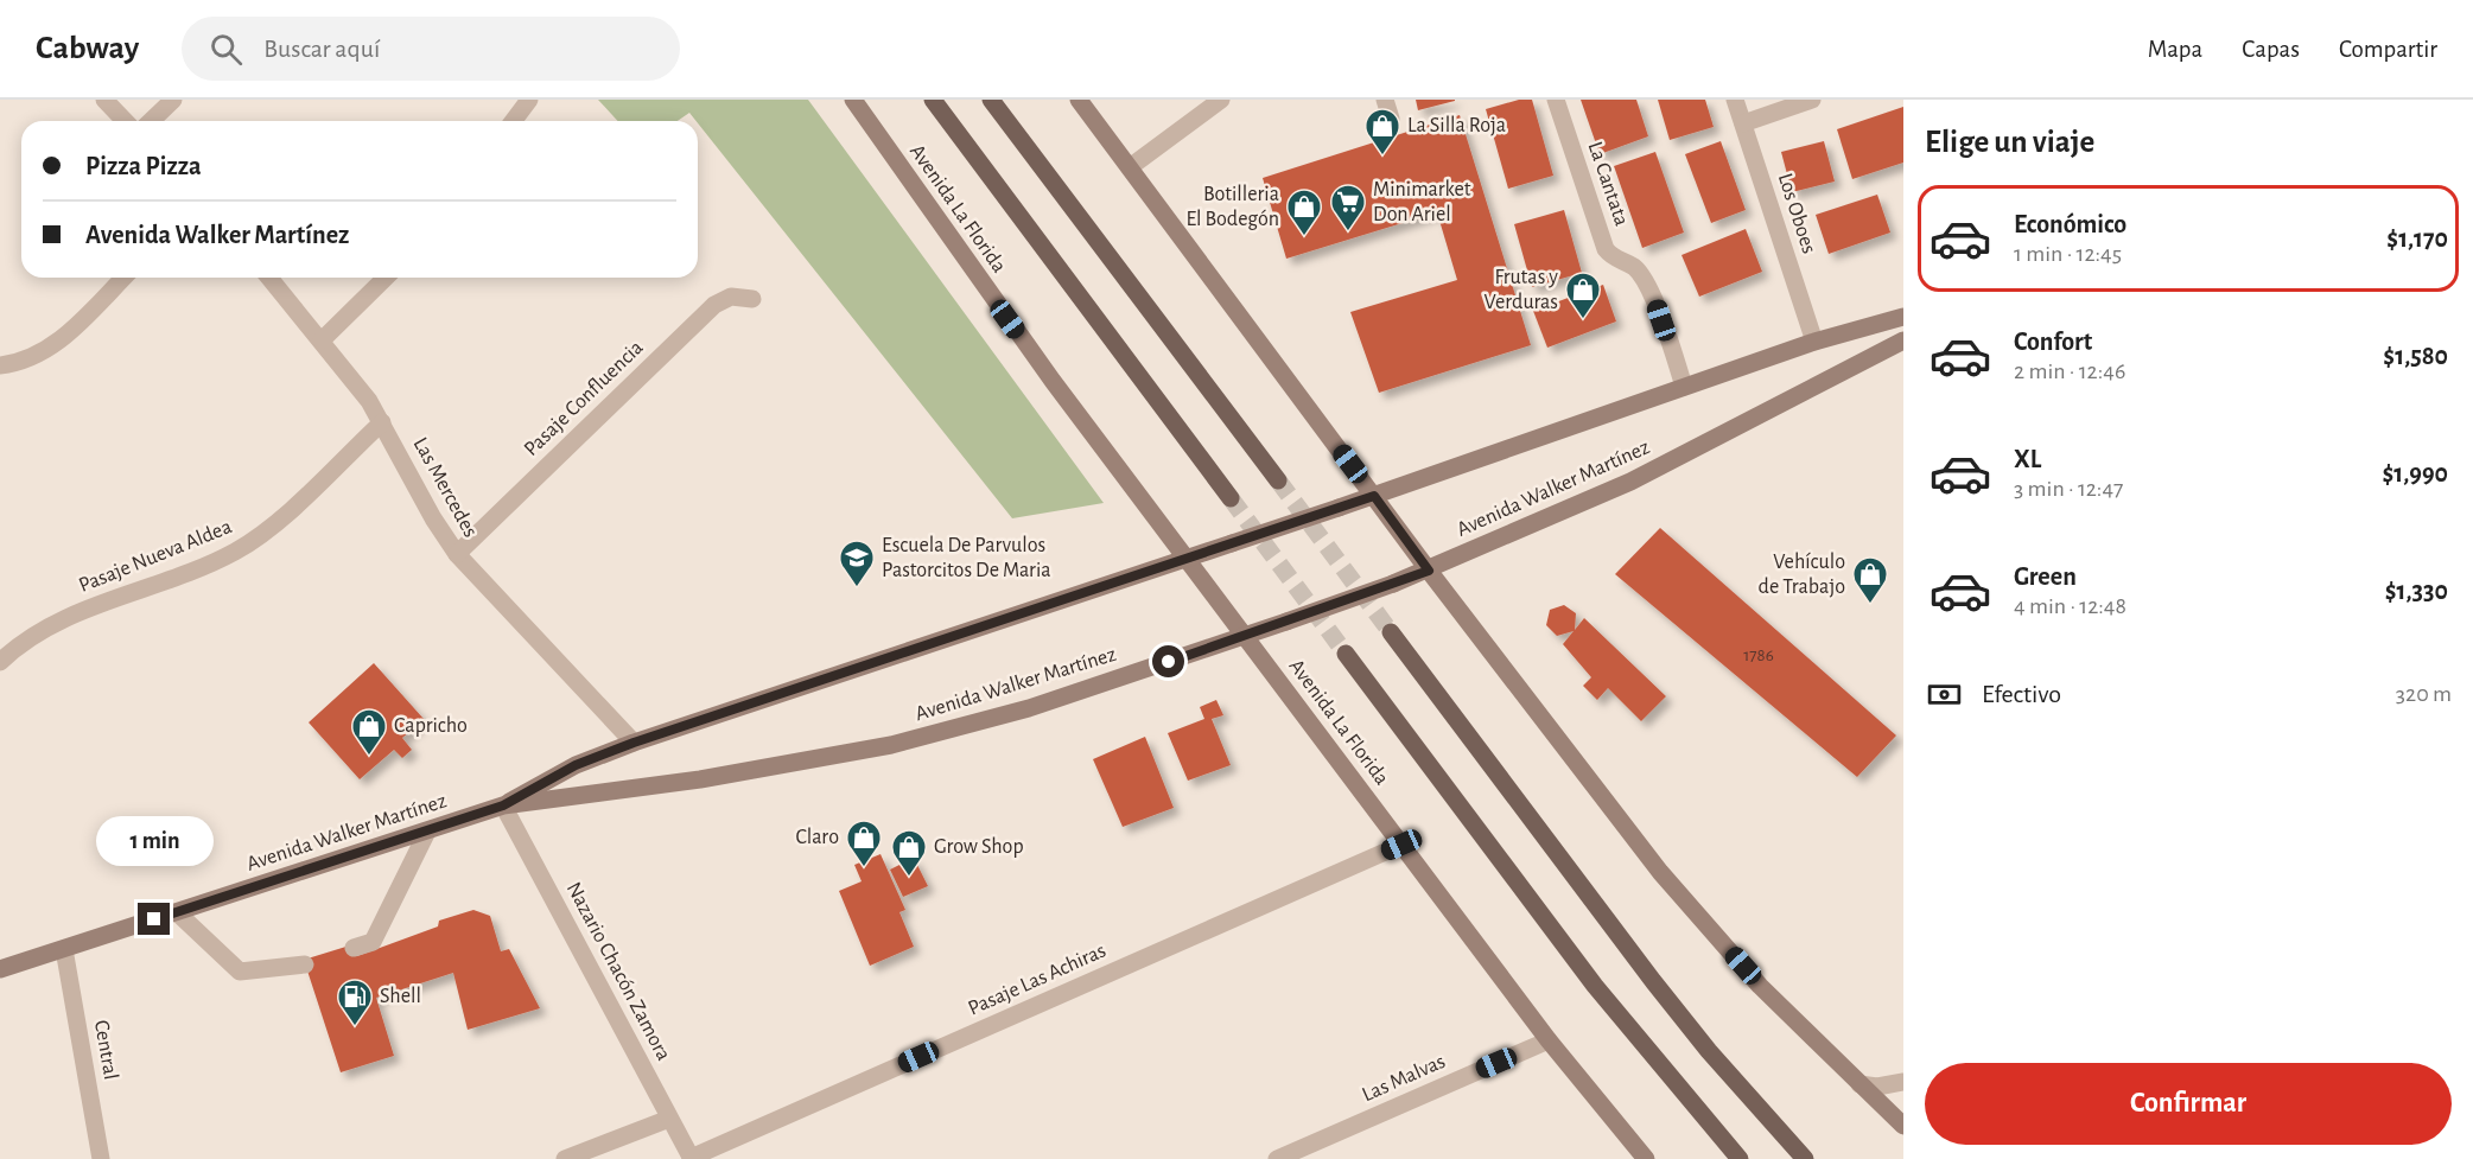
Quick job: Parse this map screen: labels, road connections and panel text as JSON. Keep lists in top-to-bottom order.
{
  "streets": {
    "main road": ["Avenida La Florida", "Avenida Walker Martínez"],
    "street": [
      "La Cantata",
      "Los Oboes",
      "Pasaje Confluencia",
      "Las Mercedes",
      "Pasaje Nueva Aldea",
      "Nazario Chacón Zamora",
      "Pasaje Las Achiras",
      "Central",
      "Las Malvas"
    ]
  },
  "crossings": [
    ["La Cantata", "Avenida Walker Martínez"],
    ["Avenida La Florida", "Avenida Walker Martínez"],
    ["Avenida La Florida", "Pasaje Las Achiras"],
    ["Avenida La Florida", "Las Malvas"],
    ["Los Oboes", "Avenida Walker Martínez"],
    ["Pasaje Confluencia", "Las Mercedes"],
    ["Las Mercedes", "Avenida Walker Martínez"],
    ["Las Mercedes", "Pasaje Nueva Aldea"],
    ["Avenida Walker Martínez", "Nazario Chacón Zamora"],
    ["Avenida Walker Martínez", "Central"],
    ["Nazario Chacón Zamora", "Pasaje Las Achiras"]
  ],
  "places": {
    "shop": [
      "La Silla Roja",
      "Botilleria El Bodegón",
      "Frutas y Verduras",
      "Vehículo de Trabajo",
      "Capricho",
      "Claro",
      "Grow Shop"
    ],
    "supermarket": ["Minimarket Don Ariel"],
    "school or university": ["Escuela De Parvulos Pastorcitos De Maria"],
    "fuel station": ["Shell"]
  },
  "house_numbers": ["1786"],
  "page": {
    "header": "Cabway",
    "search": "Buscar aquí",
    "nav": ["Mapa", "Capas", "Compartir"],
    "heading": "Elige un viaje",
    "banner": ["Pizza Pizza", "Avenida Walker Martínez"],
    "list": [
      {
        "name": "Económico",
        "note": "1 min · 12:45",
        "value": "$1,170"
      },
      {
        "name": "Confort",
        "note": "2 min · 12:46",
        "value": "$1,580"
      },
      {
        "name": "XL",
        "note": "3 min · 12:47",
        "value": "$1,990"
      },
      {
        "name": "Green",
        "note": "4 min · 12:48",
        "value": "$1,330"
      }
    ],
    "pay": ["Efectivo", "320 m"],
    "bubble": "1 min",
    "buttons": "Confirmar"
  }
}
